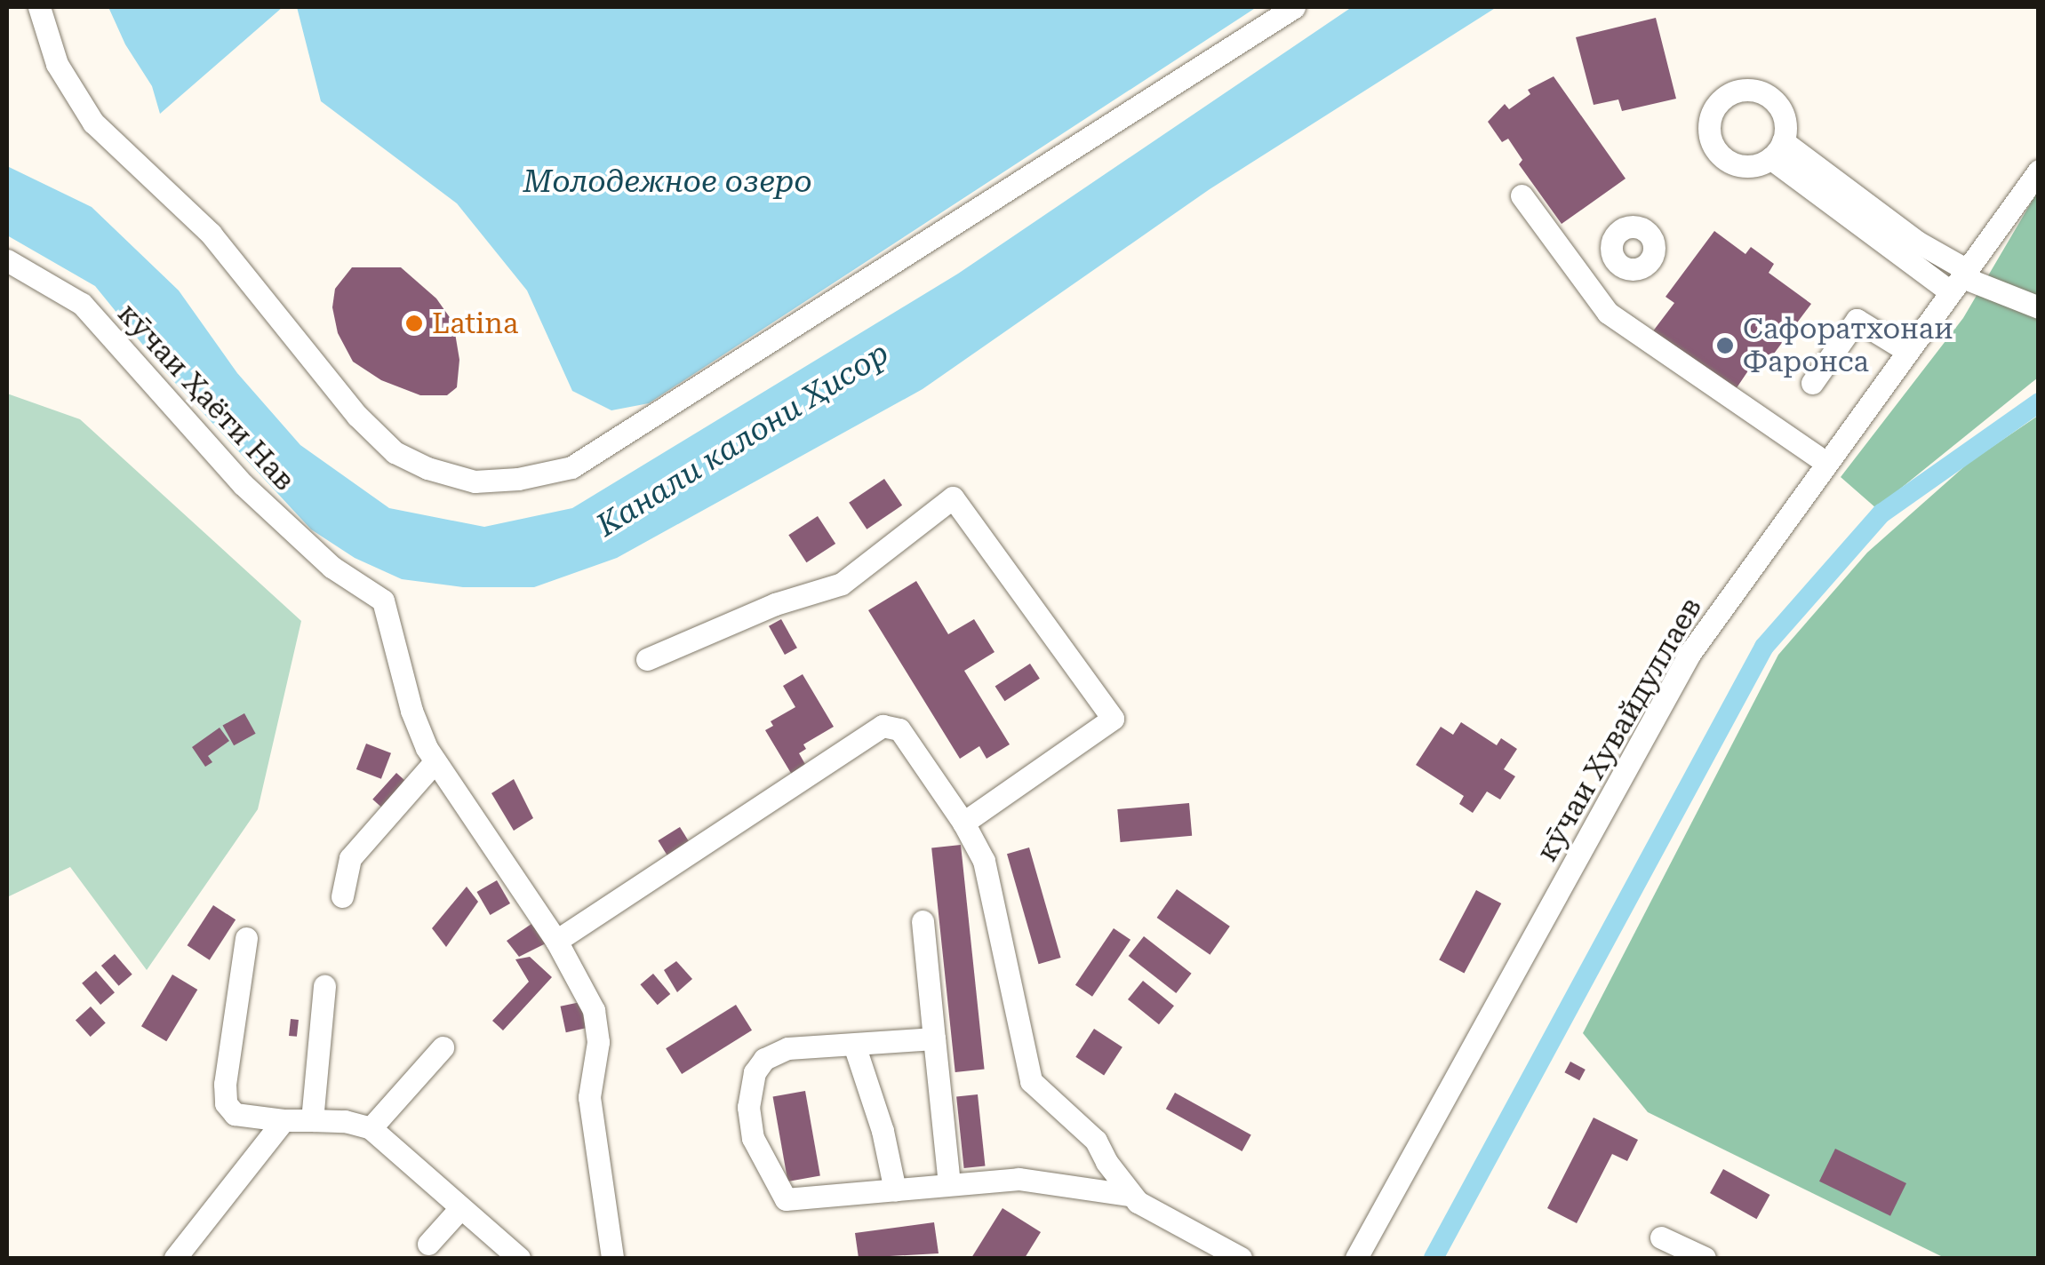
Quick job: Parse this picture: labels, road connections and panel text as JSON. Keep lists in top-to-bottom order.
{
  "streets": {
    "street": ["кӯчаи Ҳаёти Нав", "кӯчаи Хувайдуллаев"]
  },
  "water": ["Молодежное озеро", "Канали калони Ҳисор"],
  "places": ["Latina", "Сафоратхонаи Фаронса"]
}
